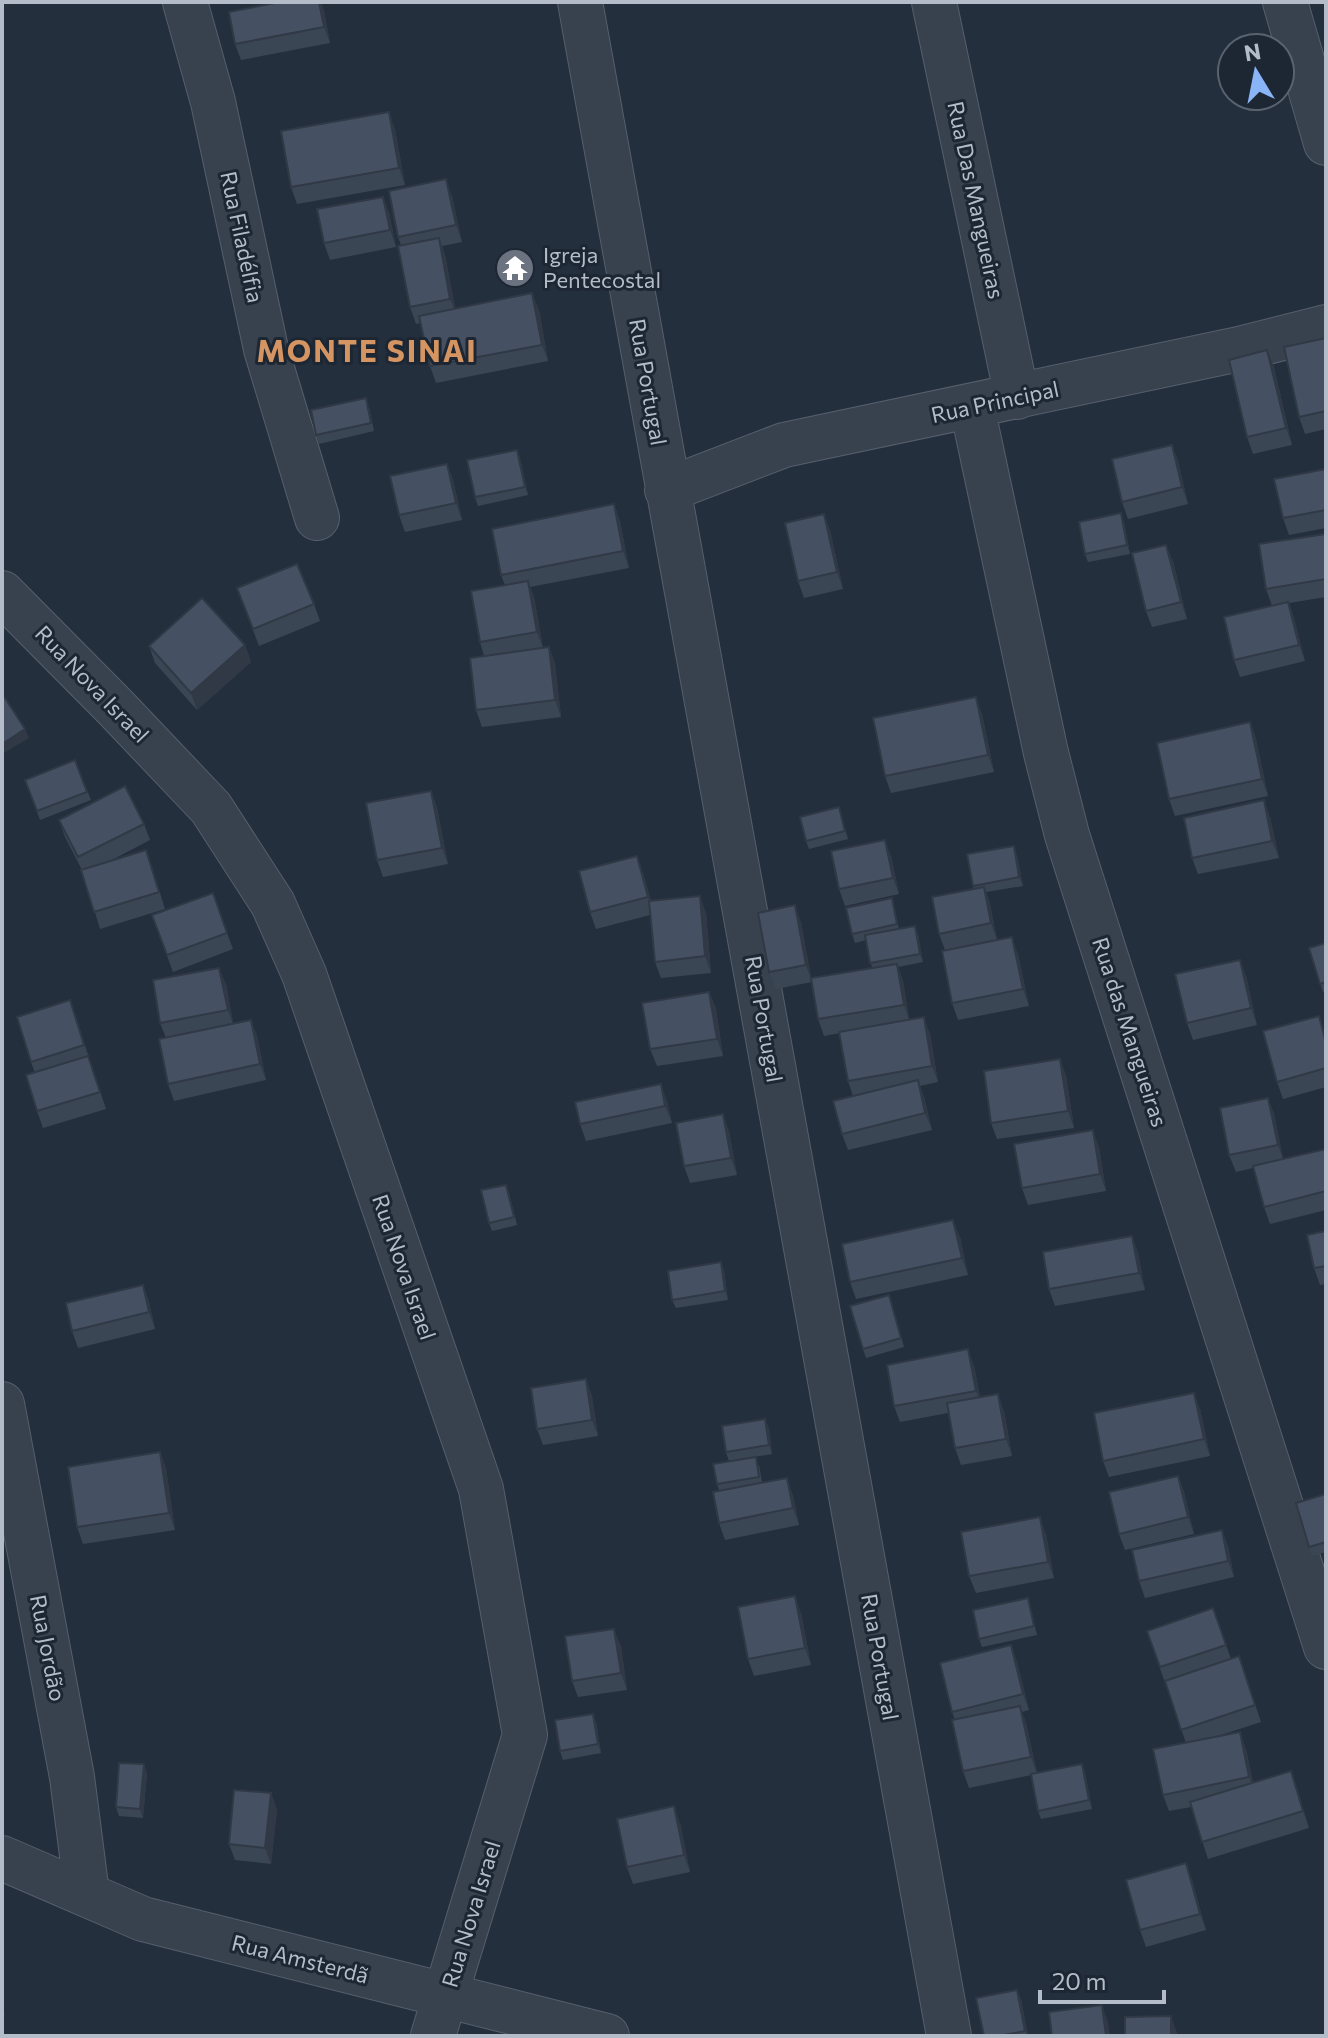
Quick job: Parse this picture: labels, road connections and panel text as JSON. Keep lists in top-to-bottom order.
{
  "streets": {
    "street": [
      "Rua Das Mangueiras",
      "Rua Filadélfia",
      "Rua Portugal",
      "Rua Principal",
      "Rua Nova Israel",
      "Rua das Mangueiras",
      "Rua Jordão",
      "Rua Amsterdã"
    ]
  },
  "crossings": [
    ["Rua Das Mangueiras", "Rua Principal"],
    ["Rua Portugal", "Rua Principal"],
    ["Rua Principal", "Rua das Mangueiras"],
    ["Rua Nova Israel", "Rua Amsterdã"],
    ["Rua Jordão", "Rua Amsterdã"]
  ],
  "districts": ["MONTE SINAI"],
  "places": {
    "temple": ["Igreja Pentecostal"]
  },
  "scale_bar": "20 m",
  "north": "top"
}
